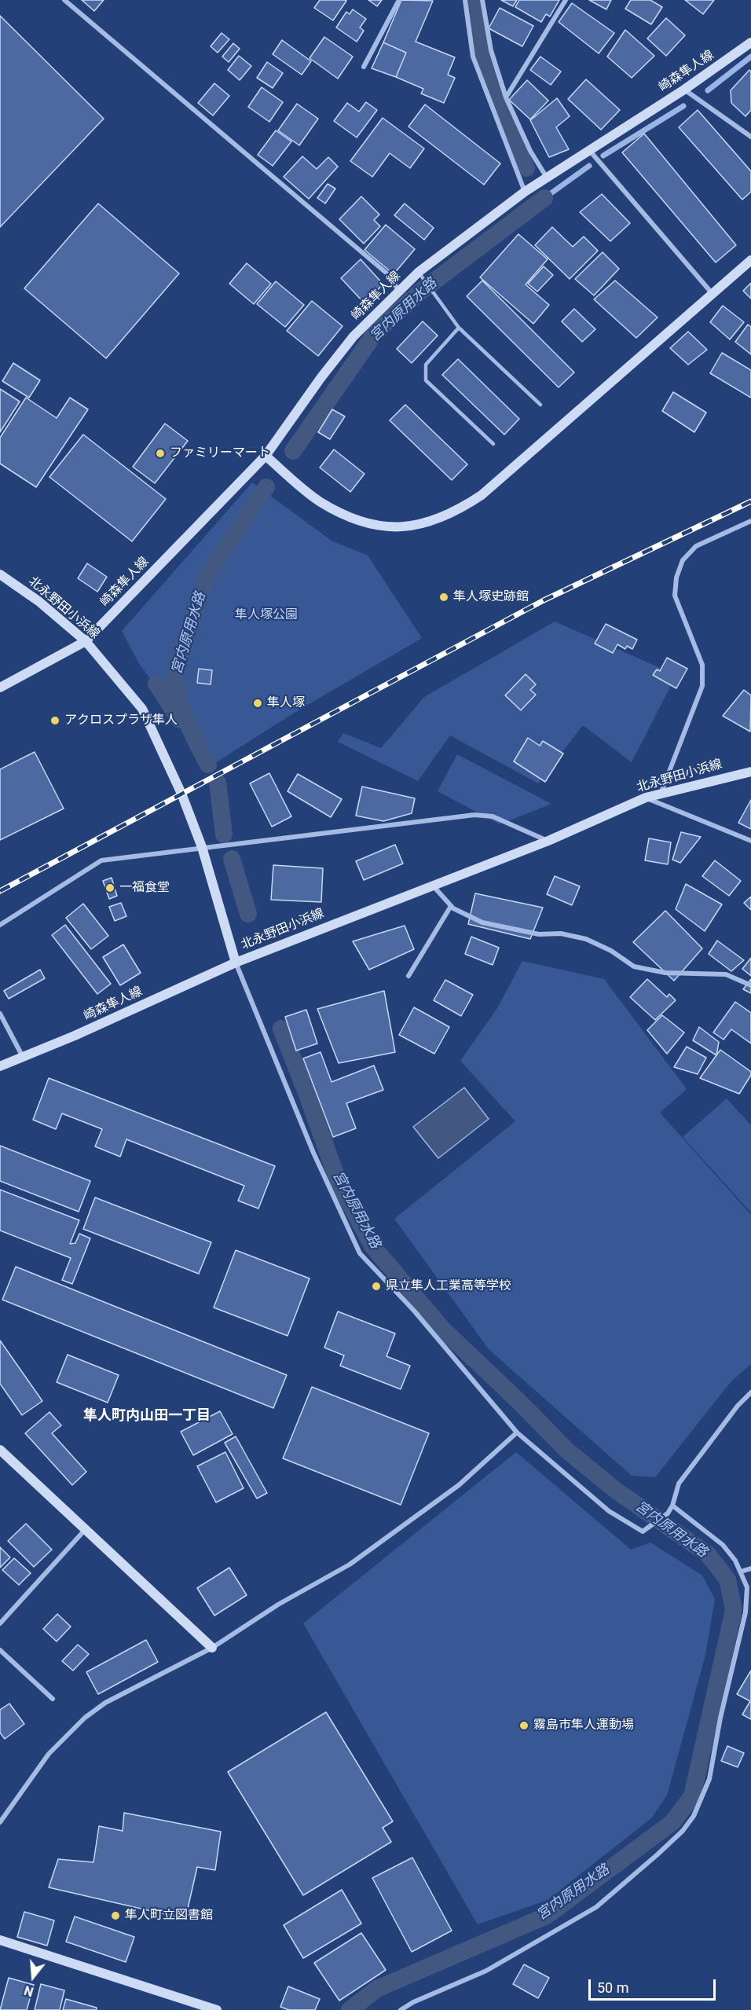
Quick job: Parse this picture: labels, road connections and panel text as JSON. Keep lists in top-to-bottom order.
{
  "streets": {
    "main road": ["崎森隼人線", "北永野田小浜線"]
  },
  "crossings": [
    ["崎森隼人線", "北永野田小浜線"]
  ],
  "districts": ["隼人町内山田一丁目"],
  "water": ["宮内原用水路"],
  "parks": ["隼人塚公園"],
  "places": [
    "ファミリーマート",
    "隼人塚史跡館",
    "隼人塚",
    "アクロスプラザ隼人",
    "一福食堂",
    "県立隼人工業高等学校",
    "霧島市隼人運動場",
    "隼人町立図書館"
  ],
  "scale_bar": "50 m",
  "north": "bottom"
}
